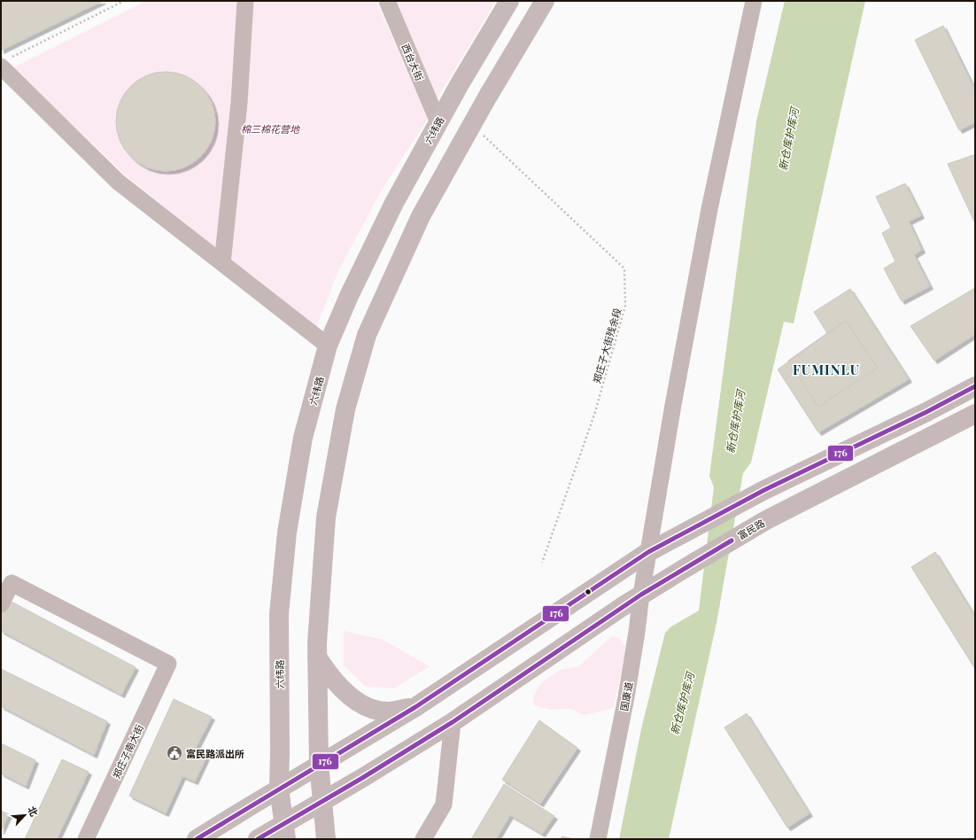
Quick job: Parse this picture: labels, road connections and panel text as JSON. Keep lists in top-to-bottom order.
{
  "streets": {
    "main road": ["六纬路", "富民路"],
    "street": ["西台大街", "国康道", "郑庄子南大街"],
    "path": ["郑庄子大街残余段"]
  },
  "crossings": [
    ["西台大街", "六纬路"],
    ["六纬路", "富民路"],
    ["富民路", "国康道"]
  ],
  "districts": ["FUMINLU"],
  "water": ["新仓库护库河"],
  "parks": ["棉三棉花营地"],
  "places": {
    "public building": ["富民路派出所"]
  },
  "lines": ["transit line 176"],
  "north": "top right"
}
